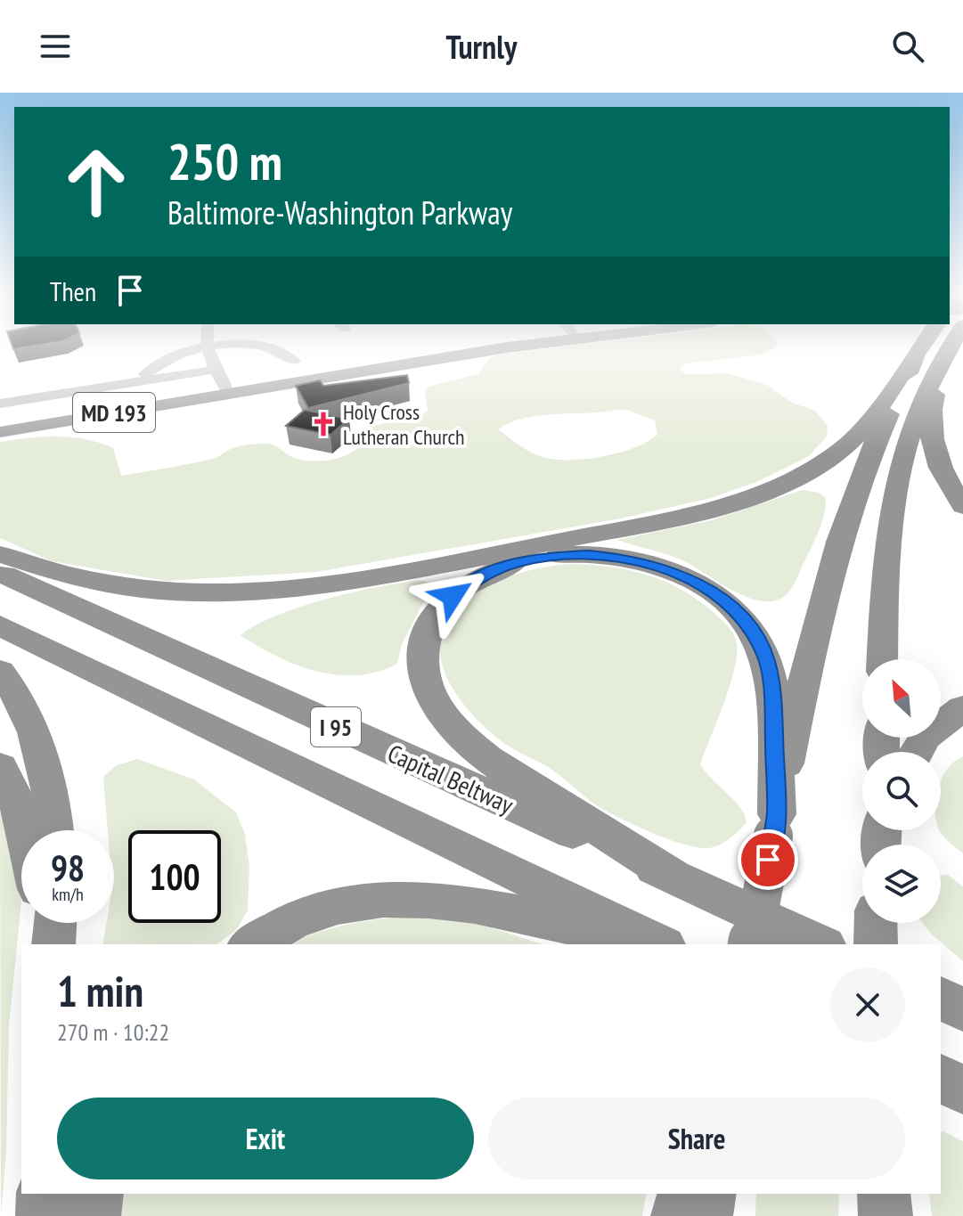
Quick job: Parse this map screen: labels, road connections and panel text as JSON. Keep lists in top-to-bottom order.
{
  "streets": {
    "highway": ["I 95", "Capital Beltway"],
    "main road": ["MD 193"]
  },
  "places": {
    "church": ["Holy Cross Lutheran Church"]
  },
  "north": "top left",
  "page": {
    "header": "Turnly",
    "turn": ["250 m", "Baltimore-Washington Parkway"],
    "then": "Then",
    "speed": "98 km/h",
    "limit": "100",
    "heading": ["1 min", "270 m · 10:22"],
    "buttons": ["Exit", "Share"]
  }
}
